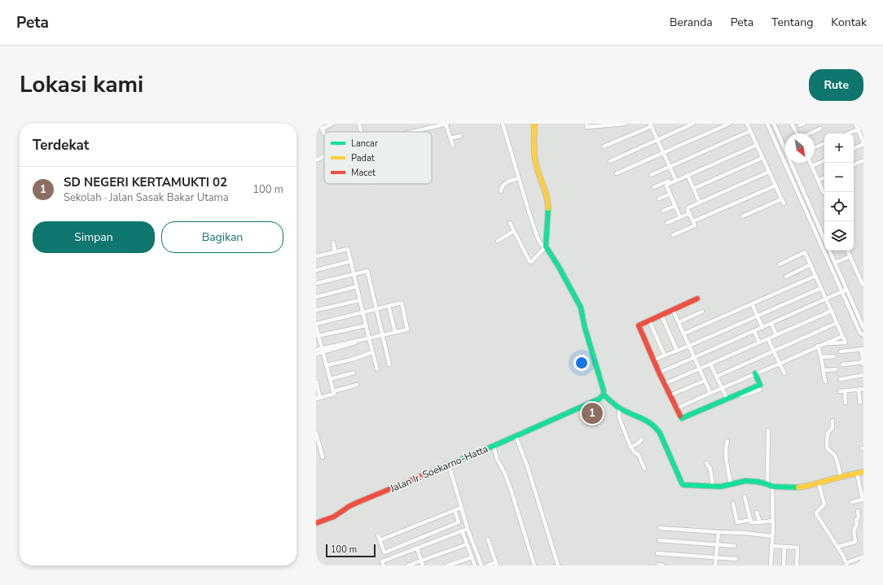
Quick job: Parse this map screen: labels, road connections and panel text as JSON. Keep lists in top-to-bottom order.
{
  "streets": {
    "main road": ["Jalan Ir. Soekarno-Hatta"]
  },
  "legend": ["Lancar", "Padat", "Macet"],
  "scale_bar": "100 m",
  "north": "bottom right",
  "page": {
    "header": "Peta",
    "nav": [
      "Beranda",
      "Peta",
      "Tentang",
      "Kontak"
    ],
    "title": "Lokasi kami",
    "buttons": [
      "Rute",
      ["Simpan", "Bagikan"]
    ],
    "heading": "Terdekat",
    "map_buttons": ["+", "−"],
    "list": [
      {
        "mark": "1",
        "name": "SD NEGERI KERTAMUKTI 02",
        "note": "Sekolah · Jalan Sasak Bakar Utama",
        "value": "100 m"
      }
    ],
    "pins": "1",
    "scale": "100 m"
  }
}
